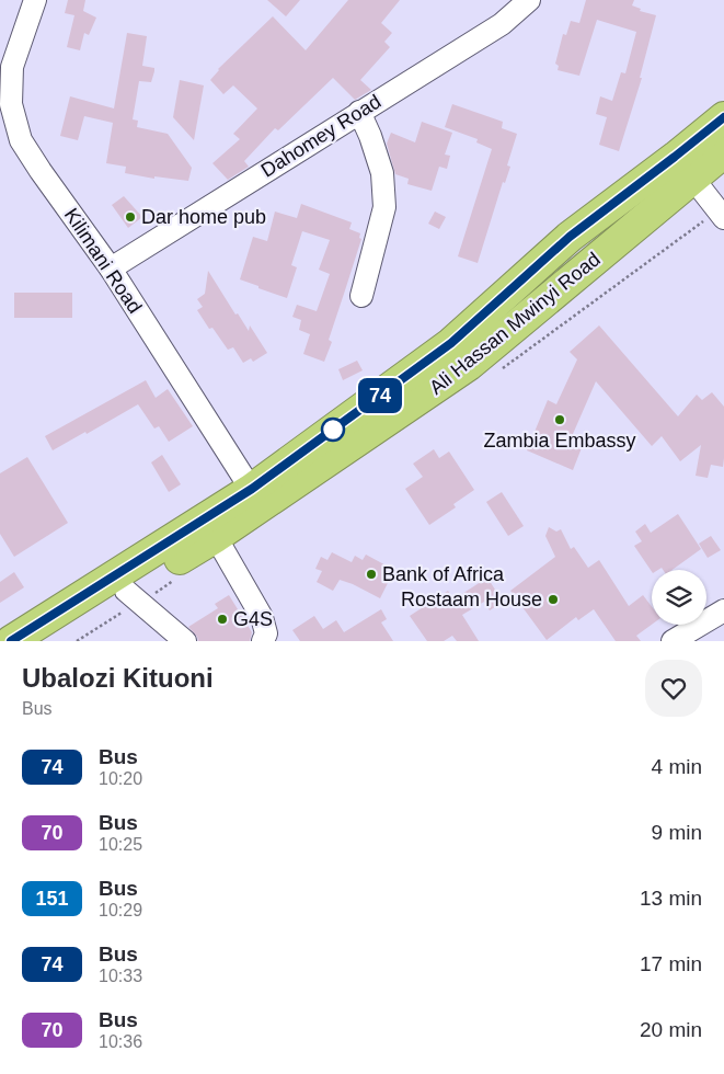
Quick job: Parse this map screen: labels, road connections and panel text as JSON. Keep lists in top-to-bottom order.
{
  "streets": {
    "highway": ["Ali Hassan Mwinyi Road"],
    "street": ["Dahomey Road", "Kilimani Road"]
  },
  "crossings": [
    ["Dahomey Road", "Kilimani Road"],
    ["Kilimani Road", "Ali Hassan Mwinyi Road"]
  ],
  "places": [
    "Dar home pub",
    "Zambia Embassy",
    "Bank of Africa",
    "Rostaam House",
    "G4S"
  ],
  "lines": ["bus line 74"],
  "page": {
    "on_map": "74",
    "heading": ["Ubalozi Kituoni", "Bus"],
    "list": [
      {
        "mark": "74",
        "name": "Bus",
        "note": "10:20",
        "value": "4 min"
      },
      {
        "mark": "70",
        "name": "Bus",
        "note": "10:25",
        "value": "9 min"
      },
      {
        "mark": "151",
        "name": "Bus",
        "note": "10:29",
        "value": "13 min"
      },
      {
        "mark": "74",
        "name": "Bus",
        "note": "10:33",
        "value": "17 min"
      },
      {
        "mark": "70",
        "name": "Bus",
        "note": "10:36",
        "value": "20 min"
      }
    ]
  }
}
